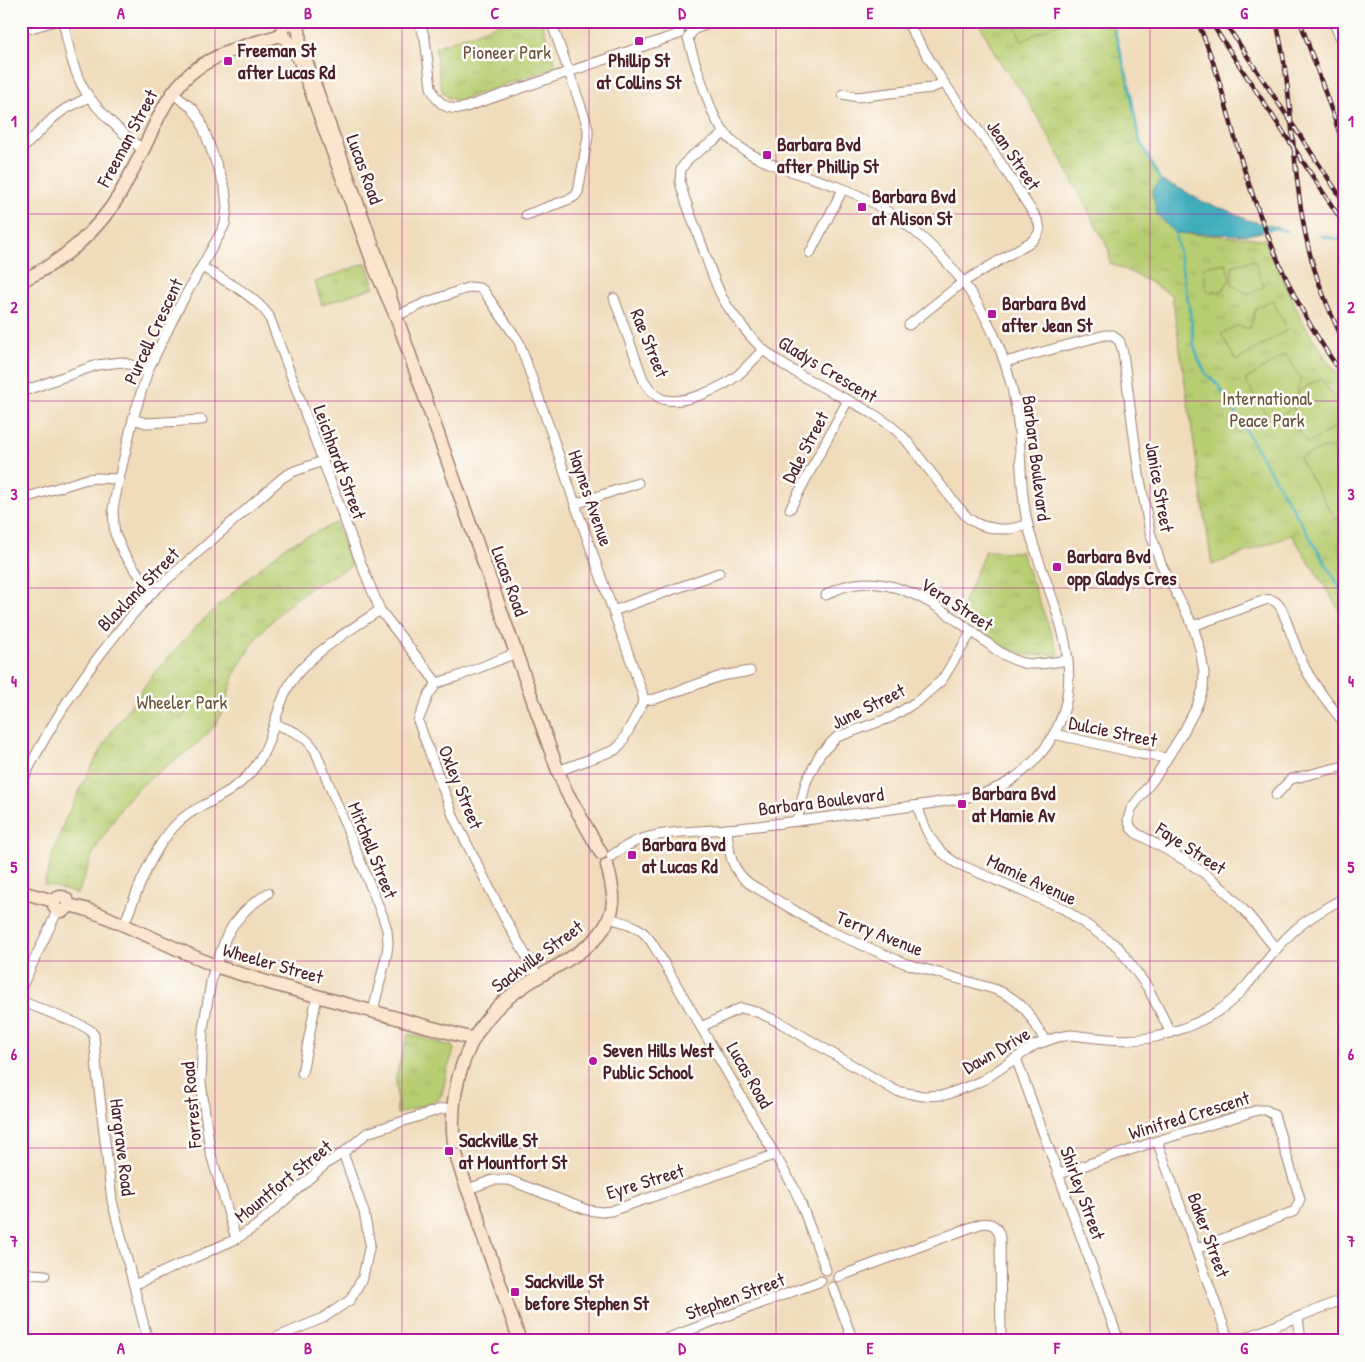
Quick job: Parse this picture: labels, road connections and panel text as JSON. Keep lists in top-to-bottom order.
{
  "streets": {
    "street": [
      "Freeman Street",
      "Jean Street",
      "Lucas Road",
      "Purcell Crescent",
      "Rae Street",
      "Gladys Crescent",
      "Dale Street",
      "Barbara Boulevard",
      "Leichhardt Street",
      "Janice Street",
      "Haynes Avenue",
      "Blaxland Street",
      "Vera Street",
      "June Street",
      "Dulcie Street",
      "Oxley Street",
      "Faye Street",
      "Mitchell Street",
      "Mamie Avenue",
      "Terry Avenue",
      "Sackville Street",
      "Wheeler Street",
      "Dawn Drive",
      "Forrest Road",
      "Winifred Crescent",
      "Hargrave Road",
      "Mountfort Street",
      "Eyre Street",
      "Shirley Street",
      "Baker Street",
      "Stephen Street"
    ]
  },
  "crossings": [
    ["Freeman Street", "Lucas Road"],
    ["Freeman Street", "Purcell Crescent"],
    ["Jean Street", "Barbara Boulevard"],
    ["Lucas Road", "Barbara Boulevard"],
    ["Lucas Road", "Haynes Avenue"],
    ["Lucas Road", "Sackville Street"],
    ["Lucas Road", "Dawn Drive"],
    ["Lucas Road", "Eyre Street"],
    ["Lucas Road", "Stephen Street"],
    ["Purcell Crescent", "Leichhardt Street"],
    ["Purcell Crescent", "Blaxland Street"],
    ["Rae Street", "Gladys Crescent"],
    ["Gladys Crescent", "Dale Street"],
    ["Gladys Crescent", "Barbara Boulevard"],
    ["Barbara Boulevard", "Janice Street"],
    ["Barbara Boulevard", "Vera Street"],
    ["Barbara Boulevard", "June Street"],
    ["Barbara Boulevard", "Dulcie Street"],
    ["Barbara Boulevard", "Mamie Avenue"],
    ["Barbara Boulevard", "Terry Avenue"],
    ["Leichhardt Street", "Blaxland Street"],
    ["Leichhardt Street", "Oxley Street"],
    ["Janice Street", "Dulcie Street"],
    ["Janice Street", "Faye Street"],
    ["Vera Street", "June Street"],
    ["Oxley Street", "Sackville Street"],
    ["Faye Street", "Dawn Drive"],
    ["Mitchell Street", "Wheeler Street"],
    ["Mamie Avenue", "Dawn Drive"],
    ["Terry Avenue", "Dawn Drive"],
    ["Sackville Street", "Wheeler Street"],
    ["Sackville Street", "Mountfort Street"],
    ["Sackville Street", "Eyre Street"],
    ["Wheeler Street", "Forrest Road"],
    ["Dawn Drive", "Shirley Street"],
    ["Forrest Road", "Mountfort Street"],
    ["Winifred Crescent", "Shirley Street"],
    ["Winifred Crescent", "Baker Street"],
    ["Hargrave Road", "Mountfort Street"]
  ],
  "parks": ["Pioneer Park", "International Peace Park", "Wheeler Park"],
  "places": {
    "transit": [
      "Phillip St at Collins St",
      "Freeman St after Lucas Rd",
      "Barbara Bvd after Phillip St",
      "Barbara Bvd at Alison St",
      "Barbara Bvd after Jean St",
      "Barbara Bvd opp Gladys Cres",
      "Barbara Bvd at Mamie Av",
      "Barbara Bvd at Lucas Rd",
      "Sackville St at Mountfort St",
      "Sackville St before Stephen St"
    ],
    "other": ["Seven Hills West Public School"]
  },
  "grid": {
    "columns": [
      "A",
      "B",
      "C",
      "D",
      "E",
      "F",
      "G"
    ],
    "rows": [
      "1",
      "2",
      "3",
      "4",
      "5",
      "6",
      "7"
    ]
  }
}
